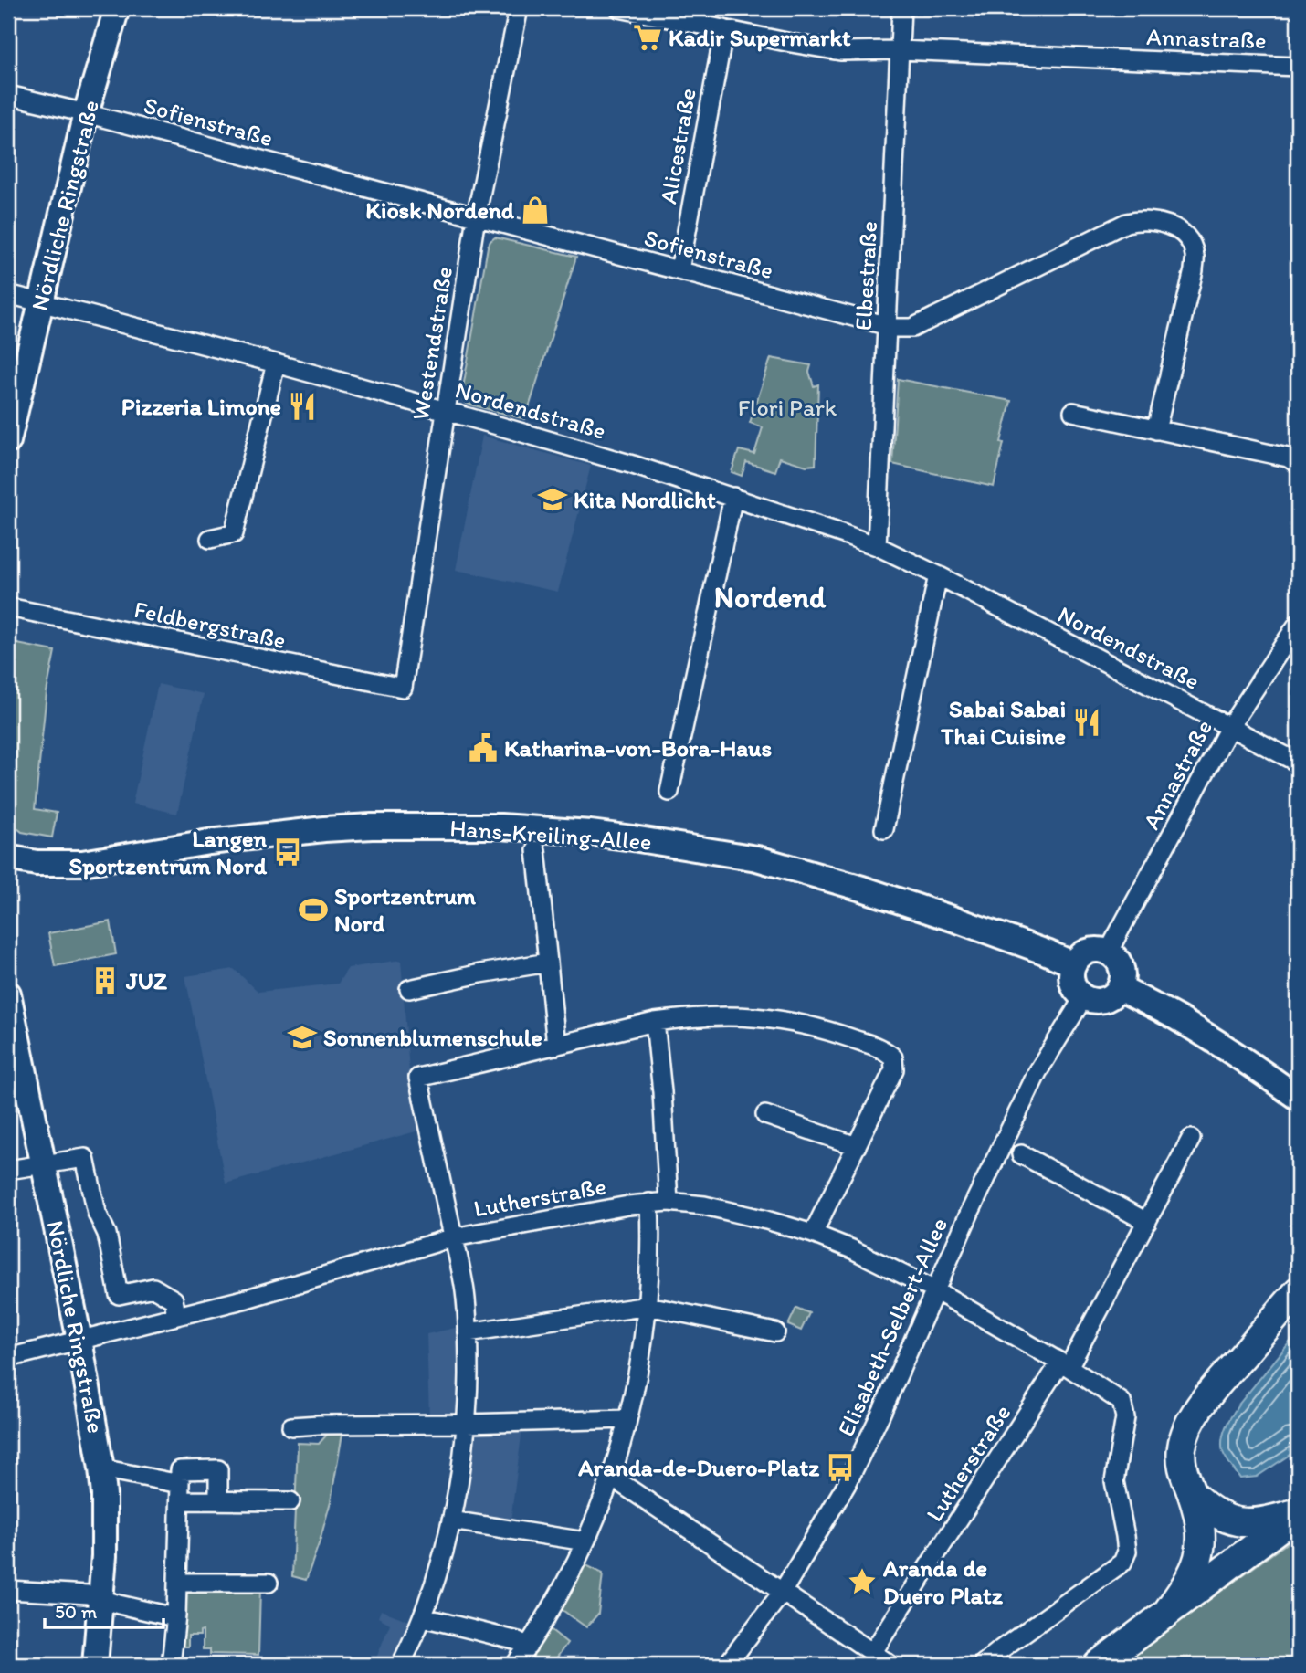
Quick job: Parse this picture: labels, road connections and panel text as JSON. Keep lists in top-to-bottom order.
{
  "streets": {
    "street": [
      "Annastraße",
      "Sofienstraße",
      "Alicestraße",
      "Nördliche Ringstraße",
      "Elbestraße",
      "Westendstraße",
      "Nordendstraße",
      "Feldbergstraße",
      "Hans-Kreiling-Allee",
      "Lutherstraße",
      "Elisabeth-Selbert-Allee"
    ]
  },
  "crossings": [
    ["Annastraße", "Alicestraße"],
    ["Annastraße", "Elbestraße"],
    ["Annastraße", "Nordendstraße"],
    ["Annastraße", "Hans-Kreiling-Allee"],
    ["Annastraße", "Elisabeth-Selbert-Allee"],
    ["Sofienstraße", "Alicestraße"],
    ["Sofienstraße", "Nördliche Ringstraße"],
    ["Sofienstraße", "Elbestraße"],
    ["Sofienstraße", "Westendstraße"],
    ["Nördliche Ringstraße", "Nordendstraße"],
    ["Nördliche Ringstraße", "Lutherstraße"],
    ["Elbestraße", "Nordendstraße"],
    ["Westendstraße", "Nordendstraße"],
    ["Westendstraße", "Feldbergstraße"],
    ["Hans-Kreiling-Allee", "Elisabeth-Selbert-Allee"],
    ["Lutherstraße", "Elisabeth-Selbert-Allee"]
  ],
  "districts": ["Nordend"],
  "parks": ["Flori Park"],
  "places": {
    "supermarket": ["Kadir Supermarkt"],
    "shop": ["Kiosk Nordend"],
    "restaurant": ["Pizzeria Limone", "Sabai Sabai Thai Cuisine"],
    "school or university": ["Kita Nordlicht", "Sonnenblumenschule"],
    "public building": ["Katharina-von-Bora-Haus"],
    "bus stop": ["Langen Sportzentrum Nord", "Aranda-de-Duero-Platz"],
    "sports": ["Sportzentrum Nord"],
    "building": ["JUZ"],
    "place": ["Aranda de Duero Platz"]
  },
  "scale_bar": "50 m"
}
